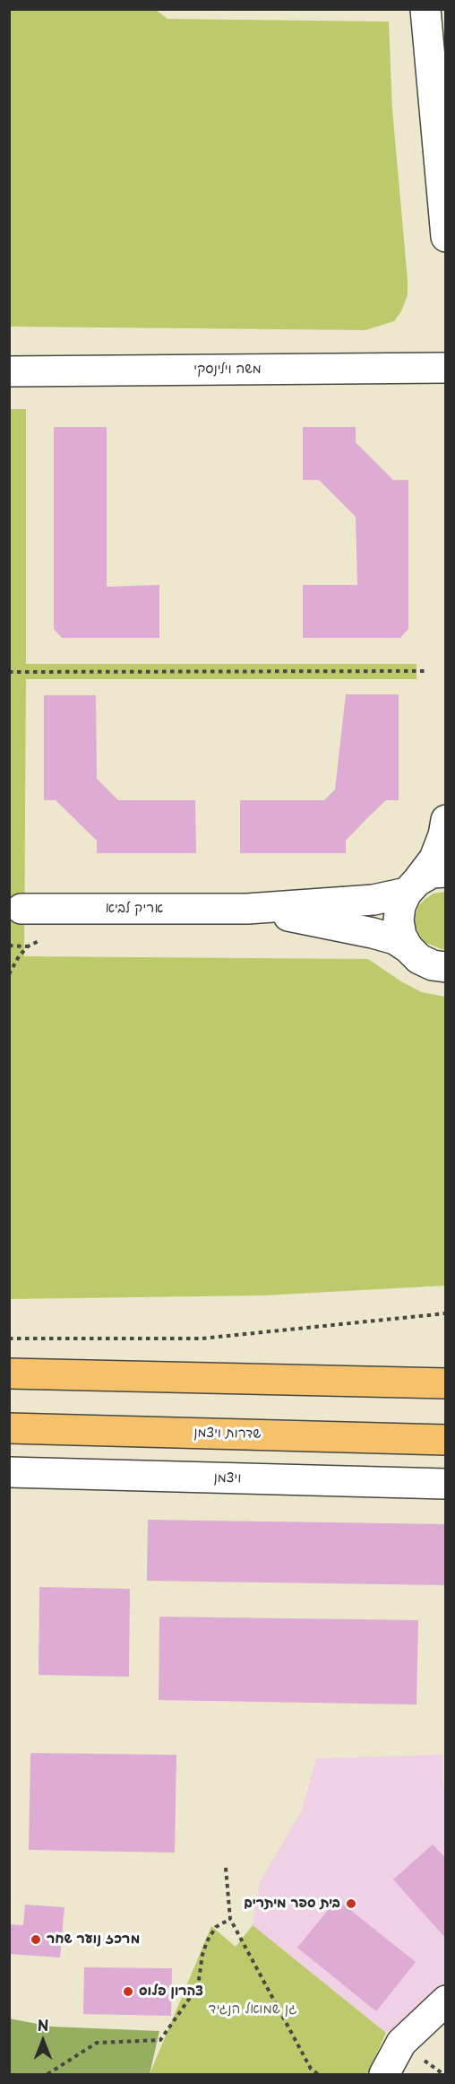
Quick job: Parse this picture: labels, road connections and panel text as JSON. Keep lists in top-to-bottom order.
{
  "streets": {
    "main road": ["שדרות ויצמן"],
    "street": ["משה וילינסקי", "אריק לביא", "ויצמן"]
  },
  "parks": ["גן שמואל הנגיד"],
  "places": ["בית ספר מיתרים", "מרכז נוער שחר", "צהרון פלוס"],
  "north": "top"
}
